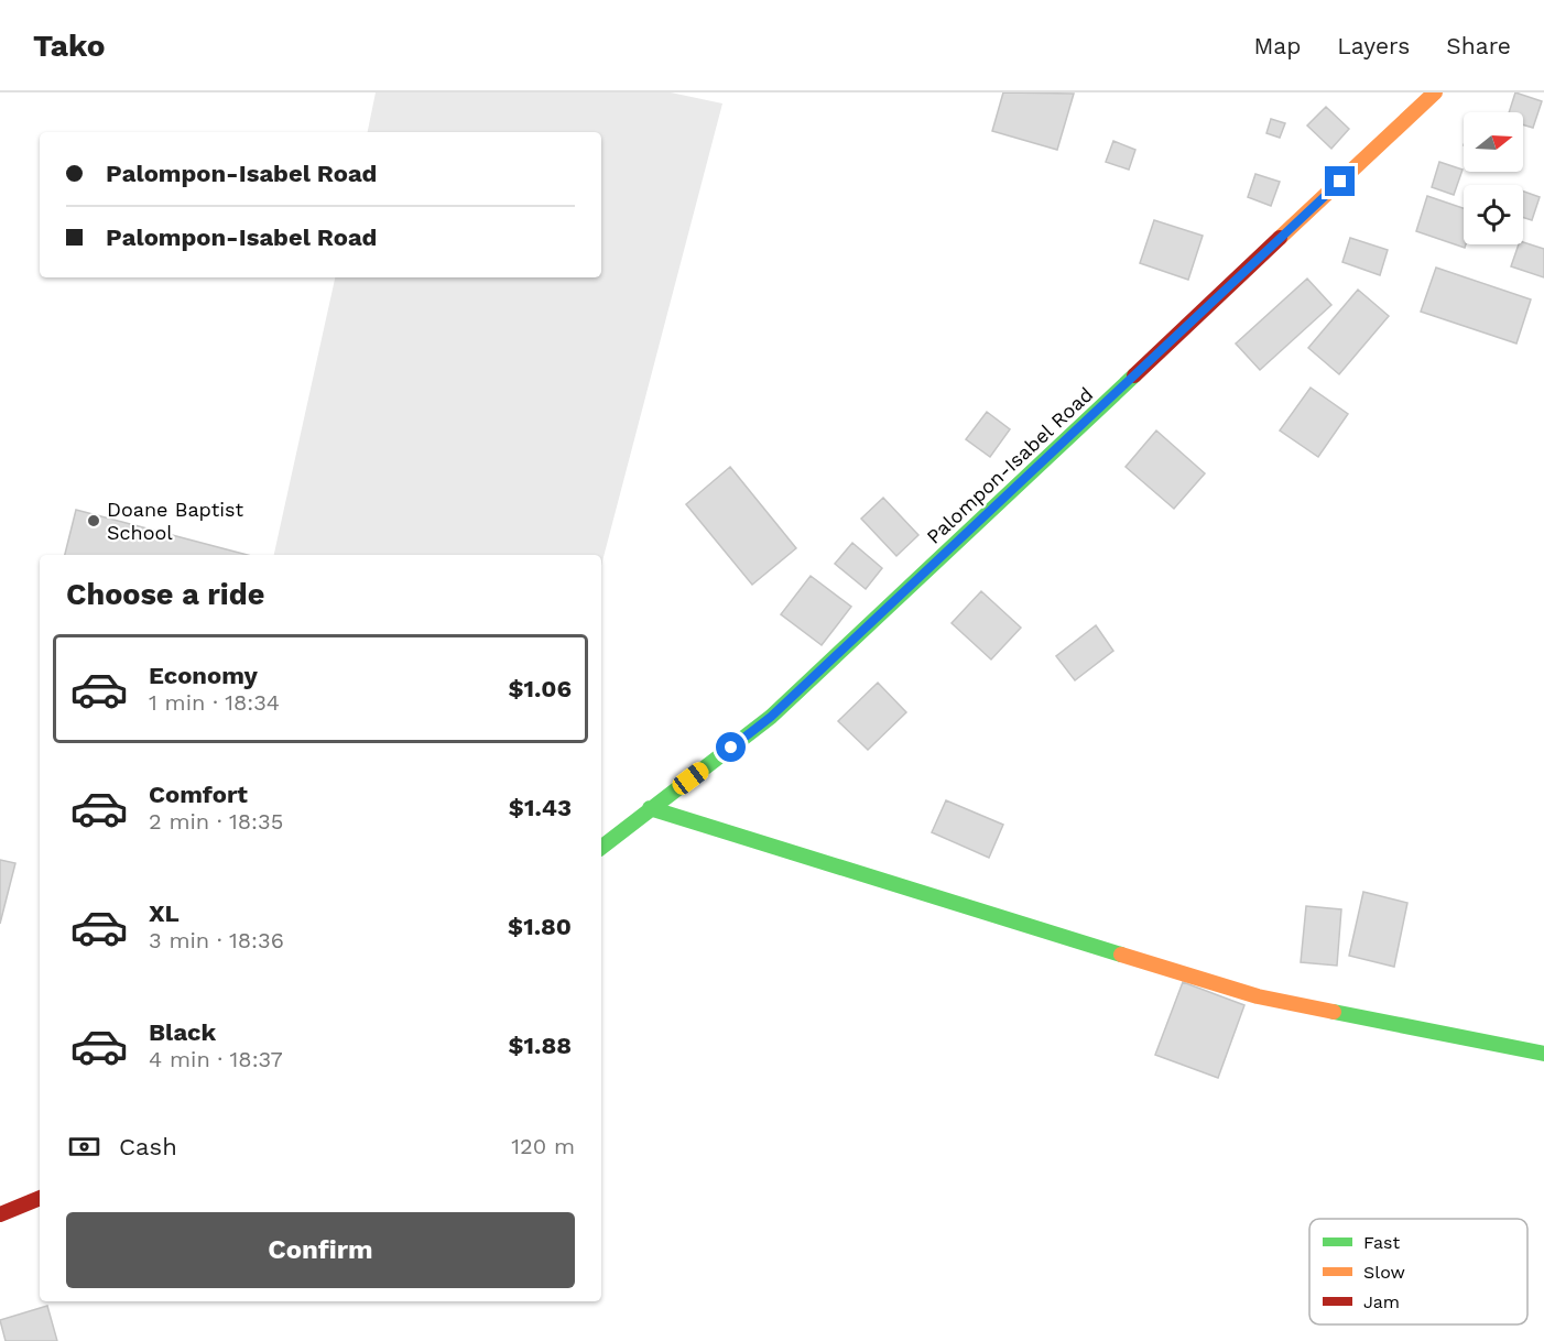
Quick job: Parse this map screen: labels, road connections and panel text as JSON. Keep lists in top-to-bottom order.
{
  "streets": {
    "main road": ["Palompon-Isabel Road"]
  },
  "places": ["Doane Baptist School"],
  "legend": ["Fast", "Slow", "Jam"],
  "north": "right",
  "page": {
    "header": "Tako",
    "nav": ["Map", "Layers", "Share"],
    "banner": ["Palompon-Isabel Road", "Palompon-Isabel Road"],
    "heading": "Choose a ride",
    "list": [
      {
        "name": "Economy",
        "note": "1 min · 18:34",
        "value": "$1.06"
      },
      {
        "name": "Comfort",
        "note": "2 min · 18:35",
        "value": "$1.43"
      },
      {
        "name": "XL",
        "note": "3 min · 18:36",
        "value": "$1.80"
      },
      {
        "name": "Black",
        "note": "4 min · 18:37",
        "value": "$1.88"
      }
    ],
    "pay": ["Cash", "120 m"],
    "buttons": "Confirm"
  }
}
